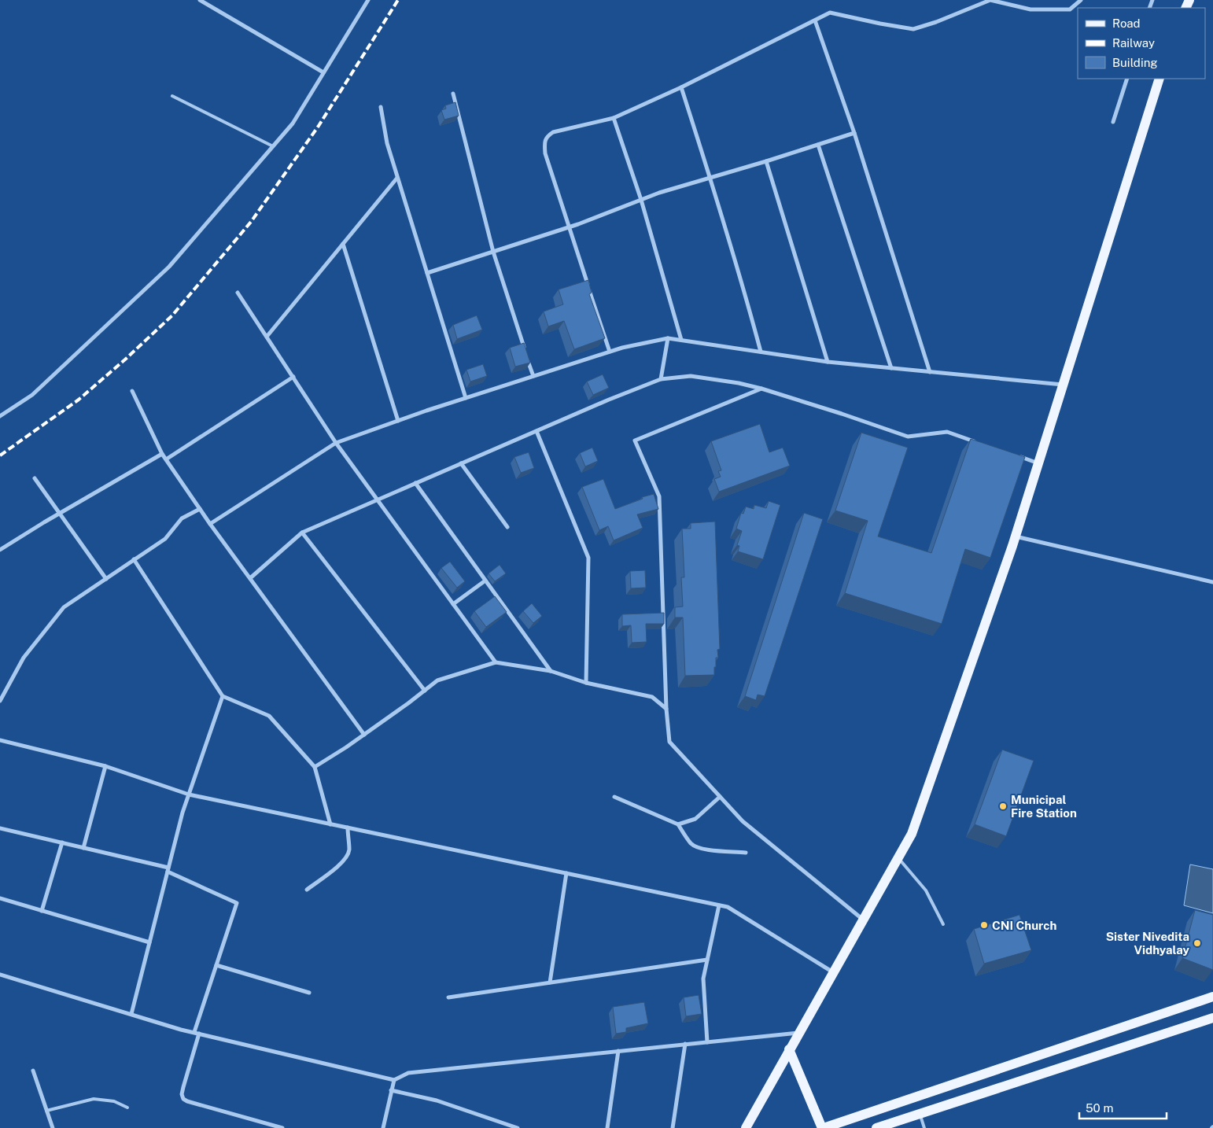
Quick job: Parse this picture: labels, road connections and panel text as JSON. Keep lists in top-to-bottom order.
{
  "places": ["Municipal Fire Station", "CNI Church", "Sister Nivedita Vidhyalay"],
  "legend": ["Road", "Railway", "Building"],
  "scale_bar": "50 m"
}
